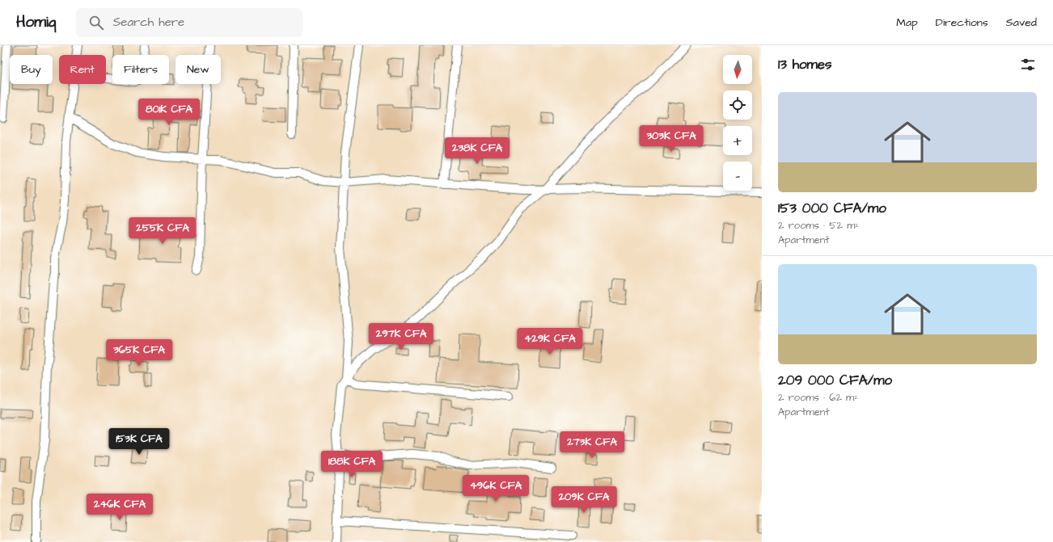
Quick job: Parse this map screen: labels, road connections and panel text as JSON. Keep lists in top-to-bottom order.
{
  "north": "bottom",
  "page": {
    "header": "Homiq",
    "search": "Search here",
    "nav": ["Map", "Directions", "Saved"],
    "heading": "13 homes",
    "map_buttons": ["+", "−"],
    "chip": [
      "Buy",
      "Rent",
      "Filters",
      "New"
    ],
    "list": [
      {
        "name": "153 000 CFA/mo",
        "note": "2 rooms · 52 m² · Apartment"
      },
      {
        "name": "209 000 CFA/mo",
        "note": "2 rooms · 62 m² · Apartment"
      }
    ],
    "price": [
      "801K CFA",
      "303K CFA",
      "238K CFA",
      "255K CFA",
      "297K CFA",
      "429K CFA",
      "365K CFA",
      "153K CFA",
      "273K CFA",
      "188K CFA",
      "496K CFA",
      "209K CFA",
      "246K CFA"
    ]
  }
}
